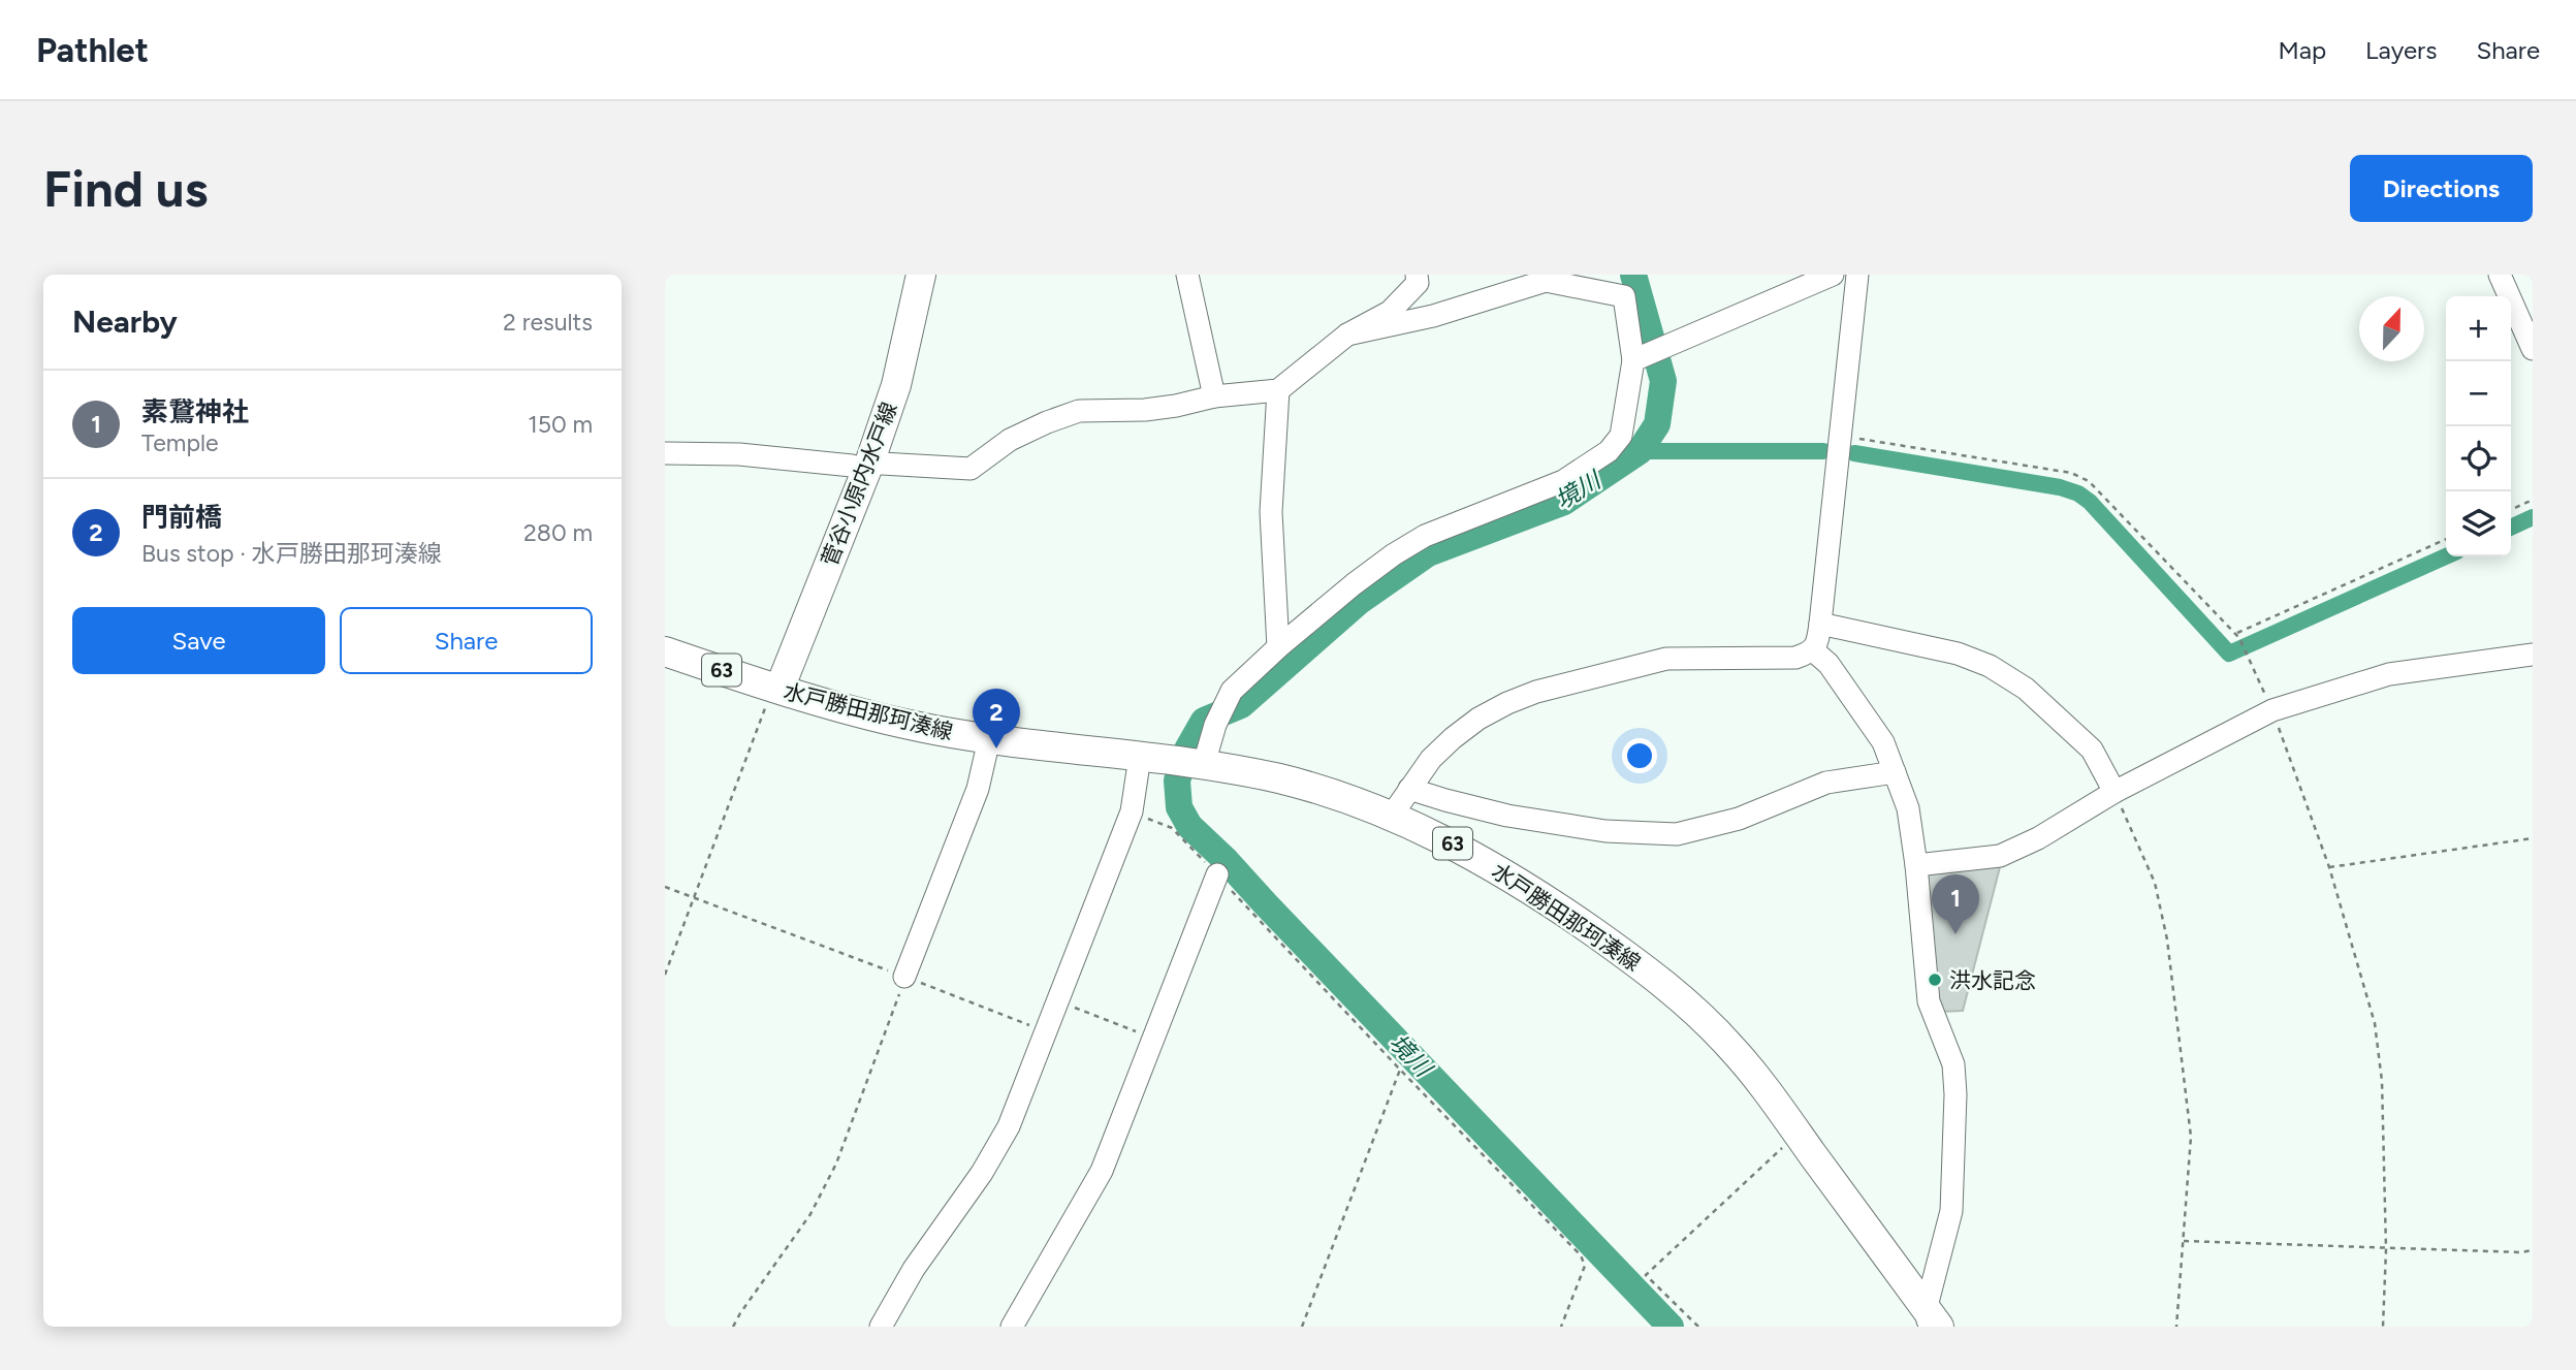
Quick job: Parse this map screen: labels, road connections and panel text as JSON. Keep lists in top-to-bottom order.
{
  "streets": {
    "main road": ["菅谷小原内水戸線", "63", "水戸勝田那珂湊線"]
  },
  "crossings": [
    ["菅谷小原内水戸線", "水戸勝田那珂湊線"]
  ],
  "water": ["境川"],
  "places": ["洪水記念"],
  "north": "top",
  "page": {
    "header": "Pathlet",
    "nav": ["Map", "Layers", "Share"],
    "buttons": [
      "Directions",
      ["Save", "Share"]
    ],
    "title": "Find us",
    "heading": ["Nearby", "2 results"],
    "map_buttons": ["+", "−"],
    "list": [
      {
        "mark": "1",
        "name": "素鵞神社",
        "note": "Temple",
        "value": "150 m"
      },
      {
        "mark": "2",
        "name": "門前橋",
        "note": "Bus stop · 水戸勝田那珂湊線",
        "value": "280 m"
      }
    ],
    "pins": ["2", "1"]
  }
}
